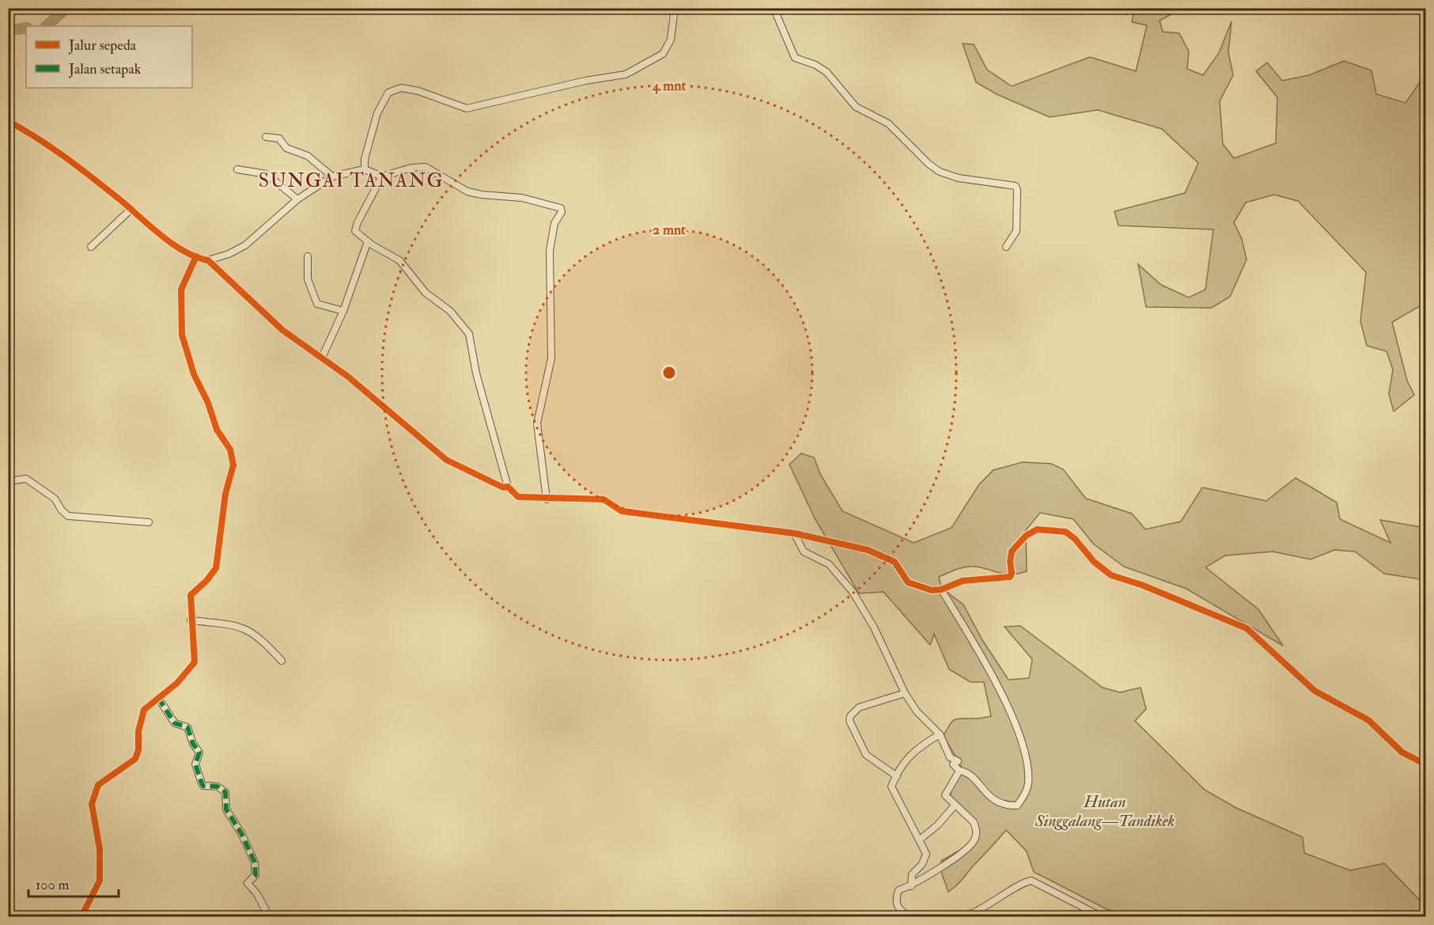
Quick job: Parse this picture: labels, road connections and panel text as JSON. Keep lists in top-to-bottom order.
{
  "districts": ["SUNGAI TANANG"],
  "parks": ["Hutan Singgalang—Tandikek"],
  "legend": ["Jalur sepeda", "Jalan setapak"],
  "scale_bar": "100 m",
  "rings": ["4 mnt", "2 mnt"]
}
